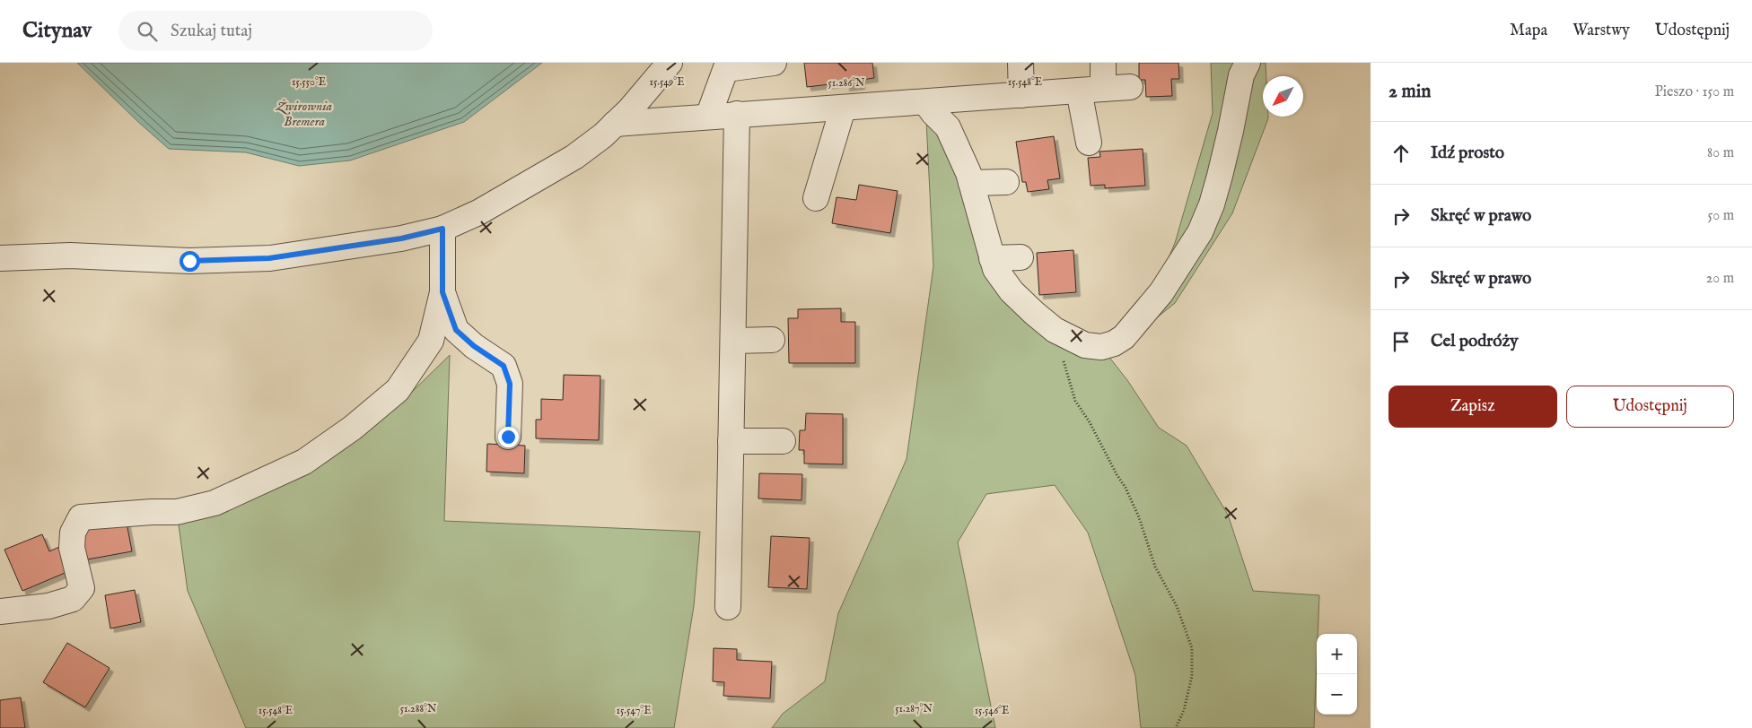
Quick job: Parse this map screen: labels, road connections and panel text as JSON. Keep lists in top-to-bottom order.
{
  "water": ["Żwirownia Bremera"],
  "north": "bottom left",
  "page": {
    "header": "Citynav",
    "search": "Szukaj tutaj",
    "nav": ["Mapa", "Warstwy", "Udostępnij"],
    "heading": ["2 min", "Pieszo · 150 m"],
    "list": [
      ["Idź prosto", "80 m"],
      ["Skręć w prawo", "50 m"],
      ["Skręć w prawo", "20 m"],
      "Cel podróży"
    ],
    "buttons": ["Zapisz", "Udostępnij"],
    "map_buttons": ["+", "−"]
  },
  "coordinates": [
    "15.550°E",
    "15.549°E",
    "15.548°E",
    "51.286°N",
    "51.288°N",
    "51.287°N",
    "15.547°E",
    "15.546°E"
  ]
}
